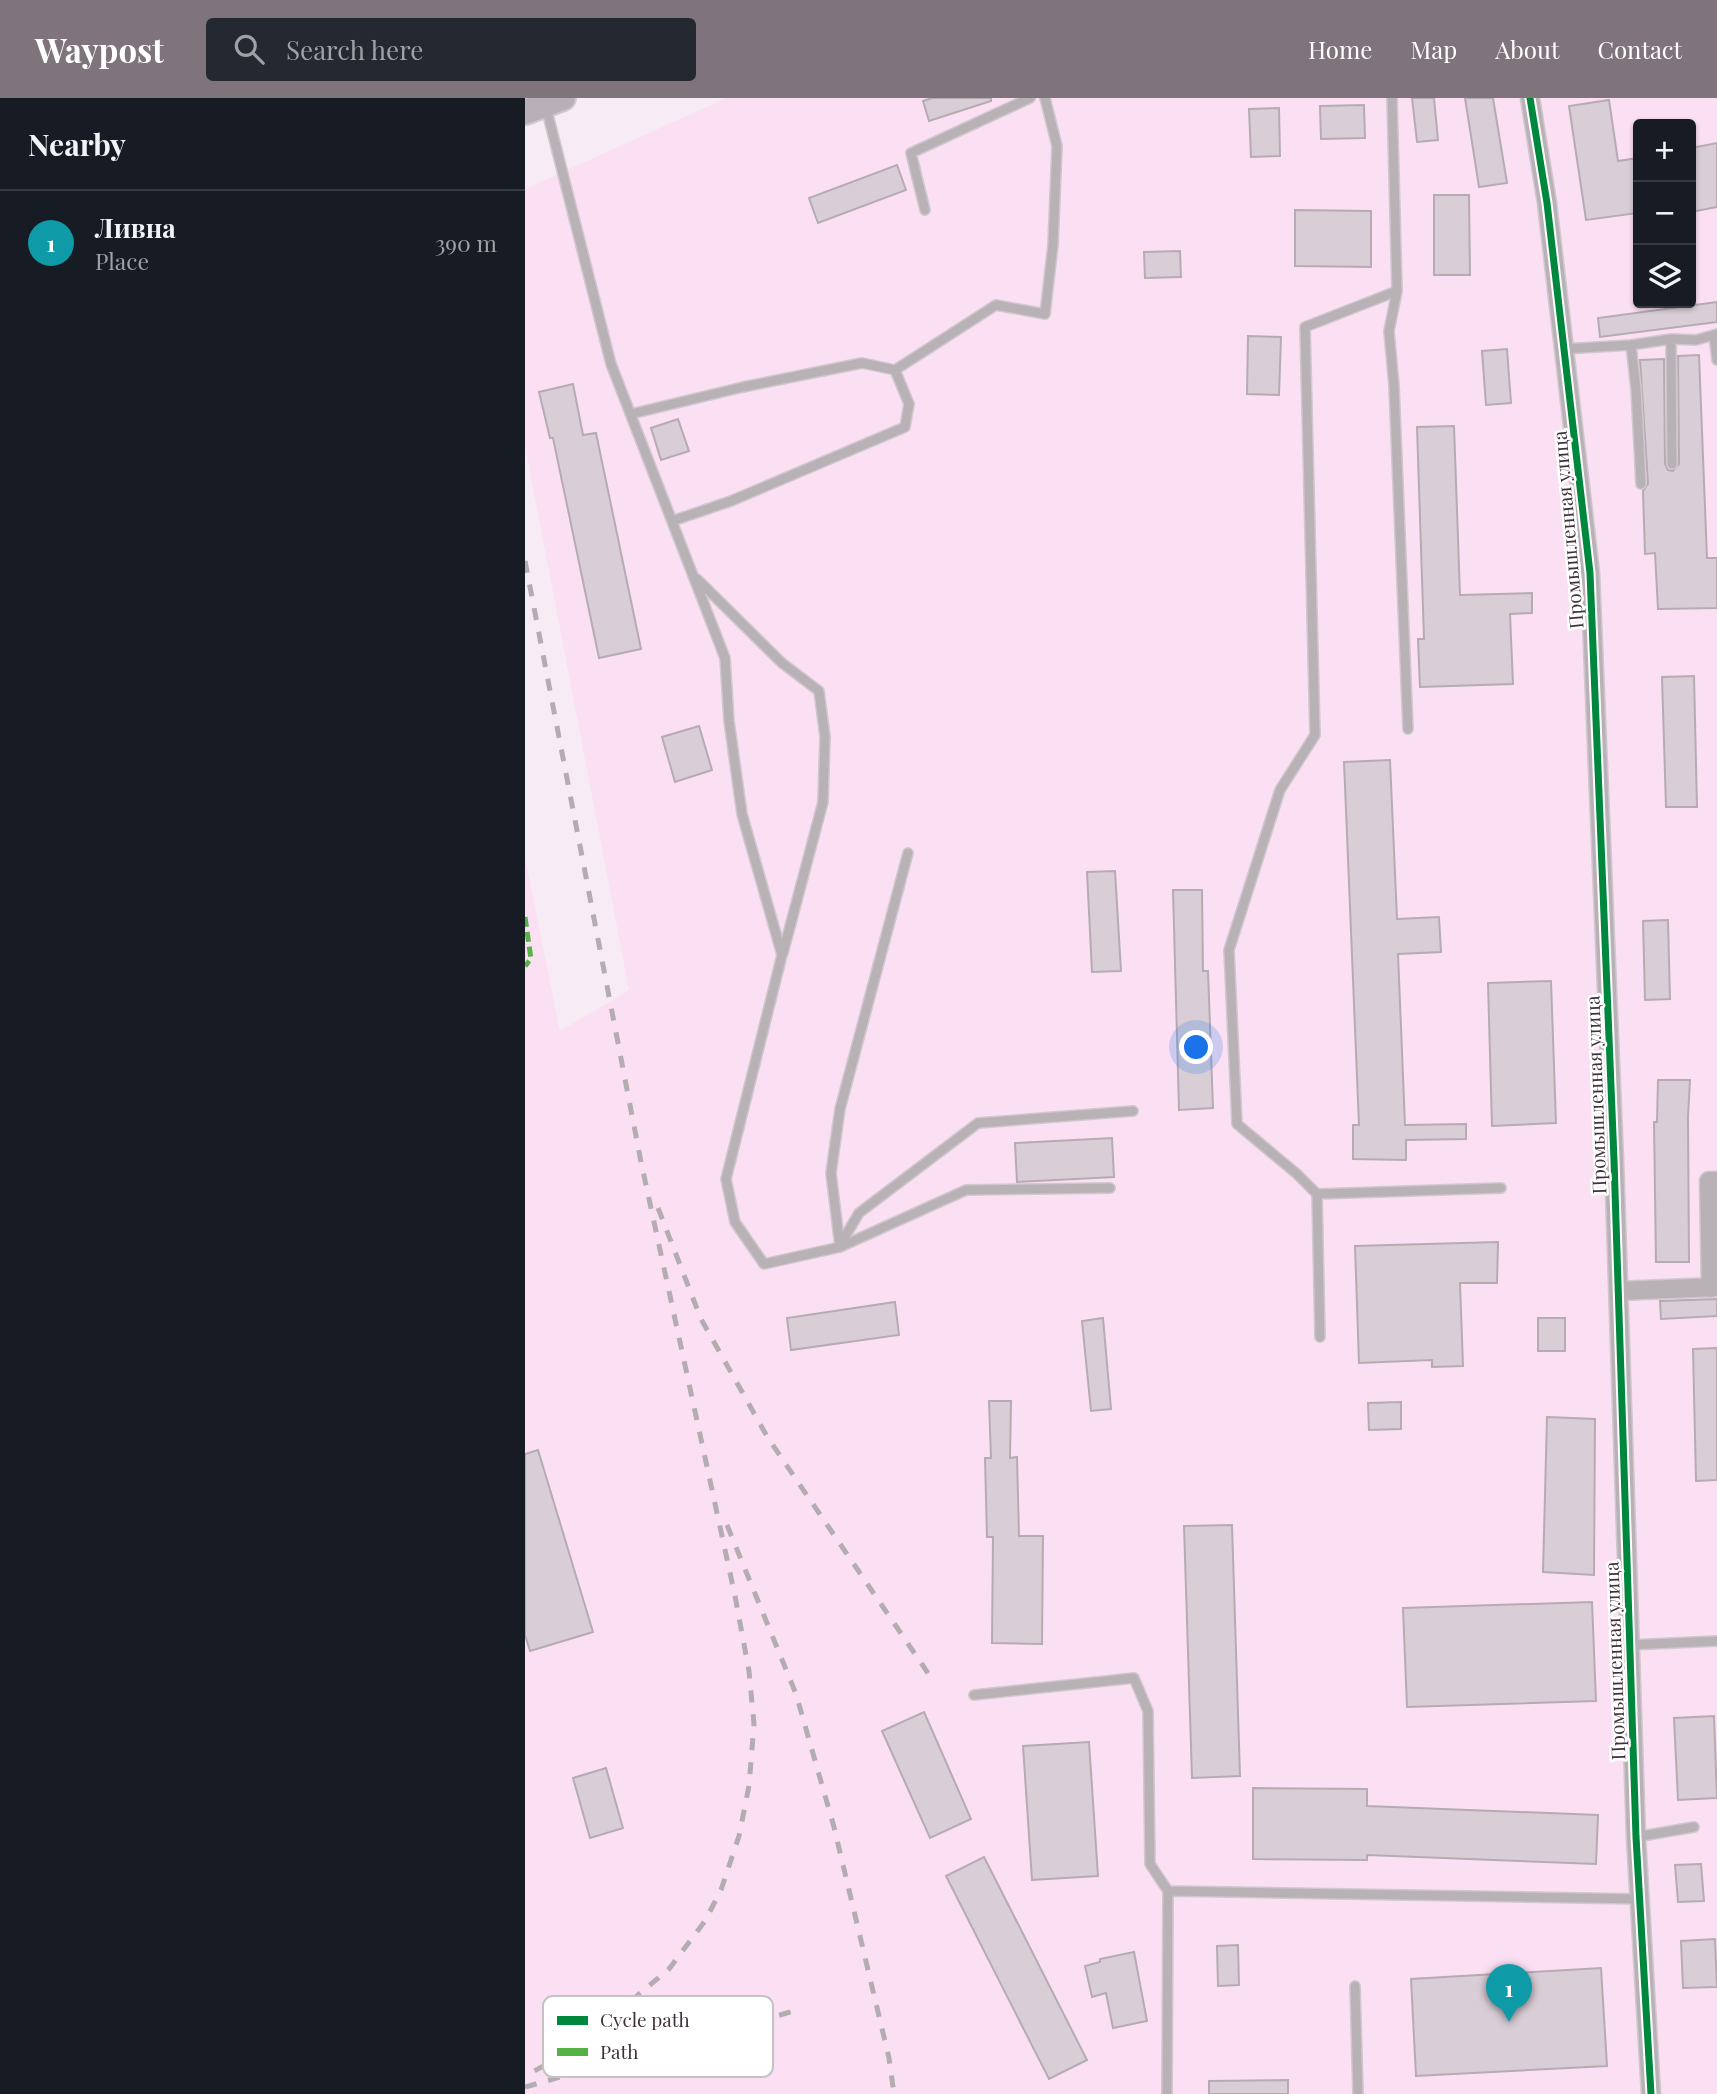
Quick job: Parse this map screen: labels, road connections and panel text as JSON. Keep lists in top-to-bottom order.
{
  "streets": {
    "street": ["Промышленная улица"]
  },
  "legend": ["Cycle path", "Path"],
  "page": {
    "header": "Waypost",
    "search": "Search here",
    "nav": [
      "Home",
      "Map",
      "About",
      "Contact"
    ],
    "heading": "Nearby",
    "map_buttons": ["+", "−"],
    "list": [
      {
        "mark": "1",
        "name": "Ливна",
        "note": "Place",
        "value": "390 m"
      }
    ],
    "pins": "1"
  }
}
